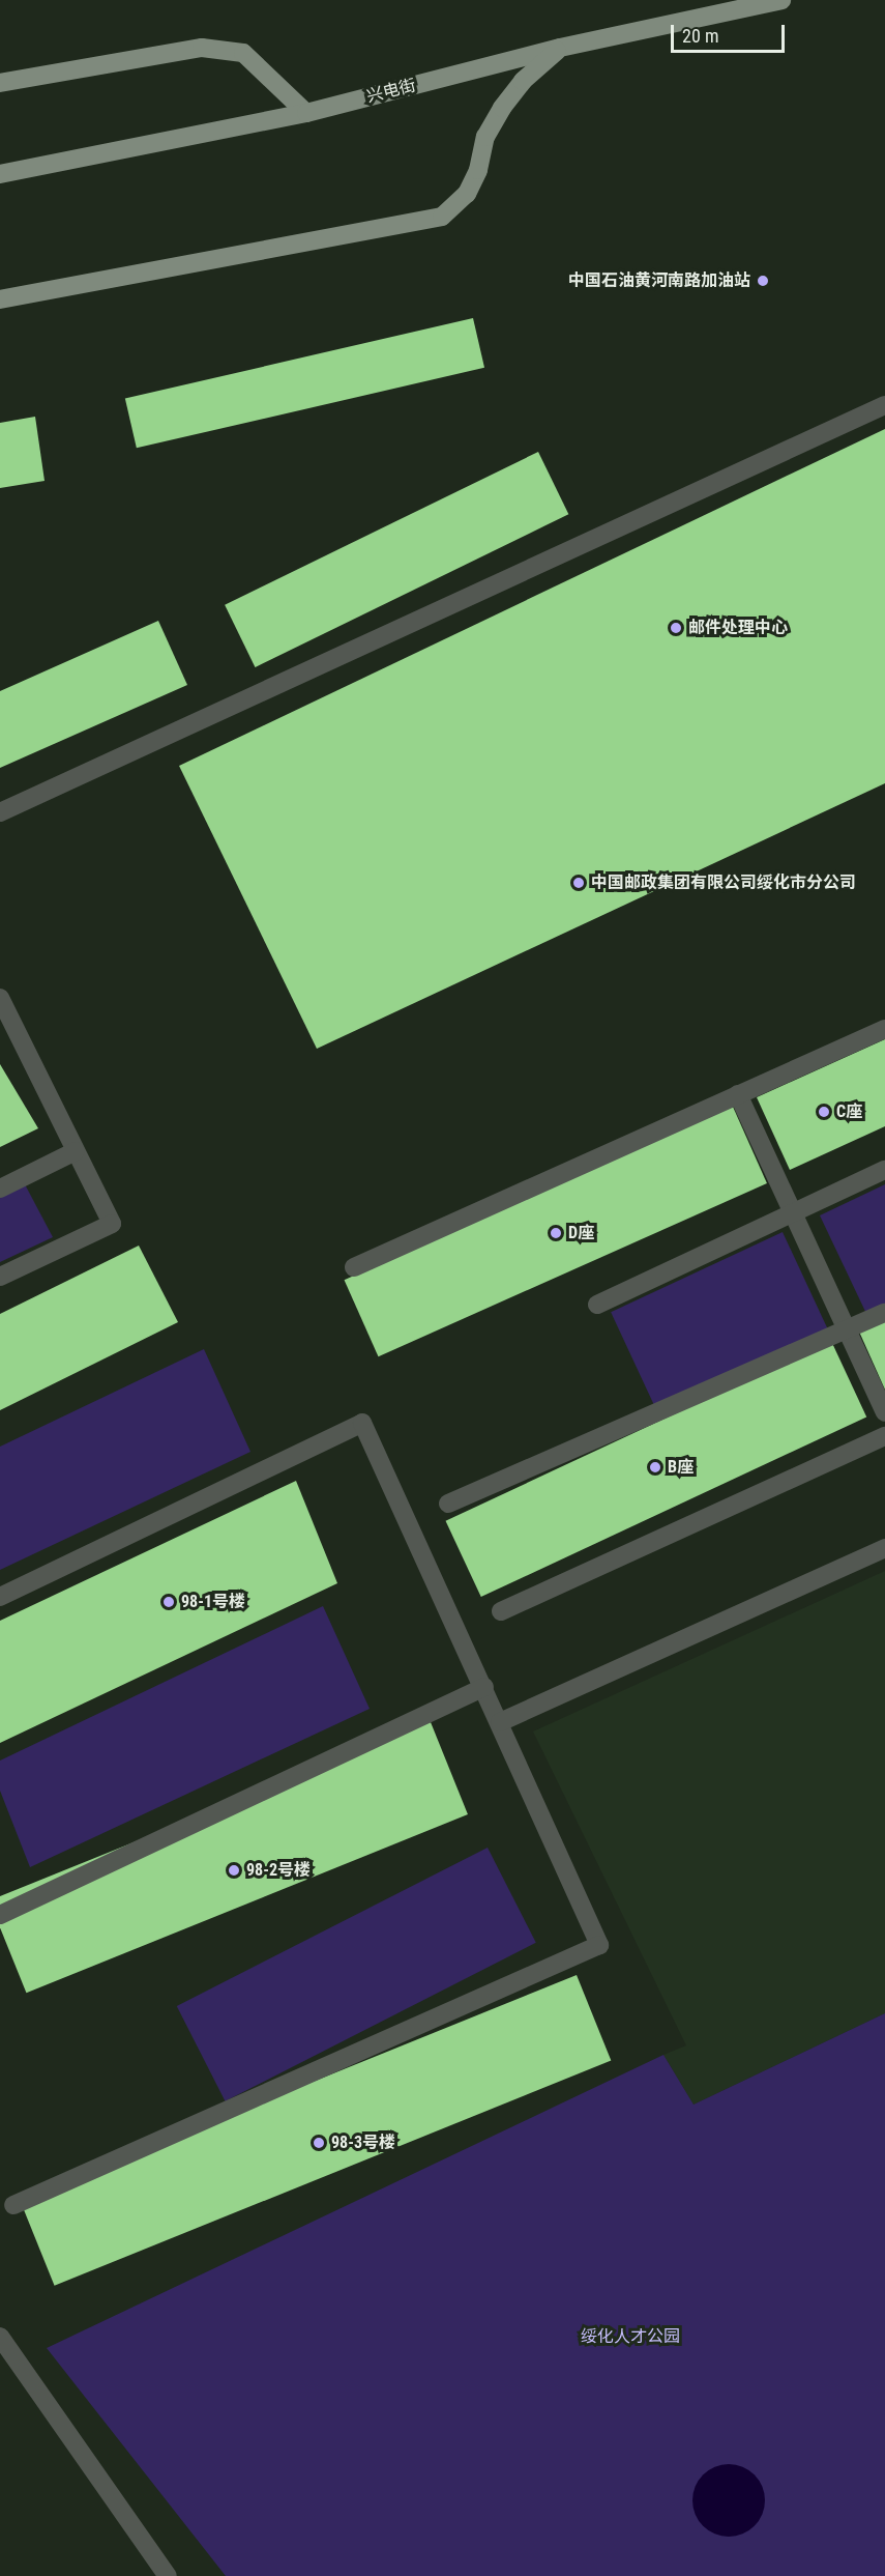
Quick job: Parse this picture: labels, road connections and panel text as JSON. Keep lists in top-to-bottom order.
{
  "streets": {
    "main road": ["兴电街"]
  },
  "parks": ["绥化人才公园"],
  "places": [
    "中国石油黄河南路加油站",
    "邮件处理中心",
    "中国邮政集团有限公司绥化市分公司",
    "C座",
    "D座",
    "B座",
    "98-1号楼",
    "98-2号楼",
    "98-3号楼"
  ],
  "scale_bar": "20 m"
}
